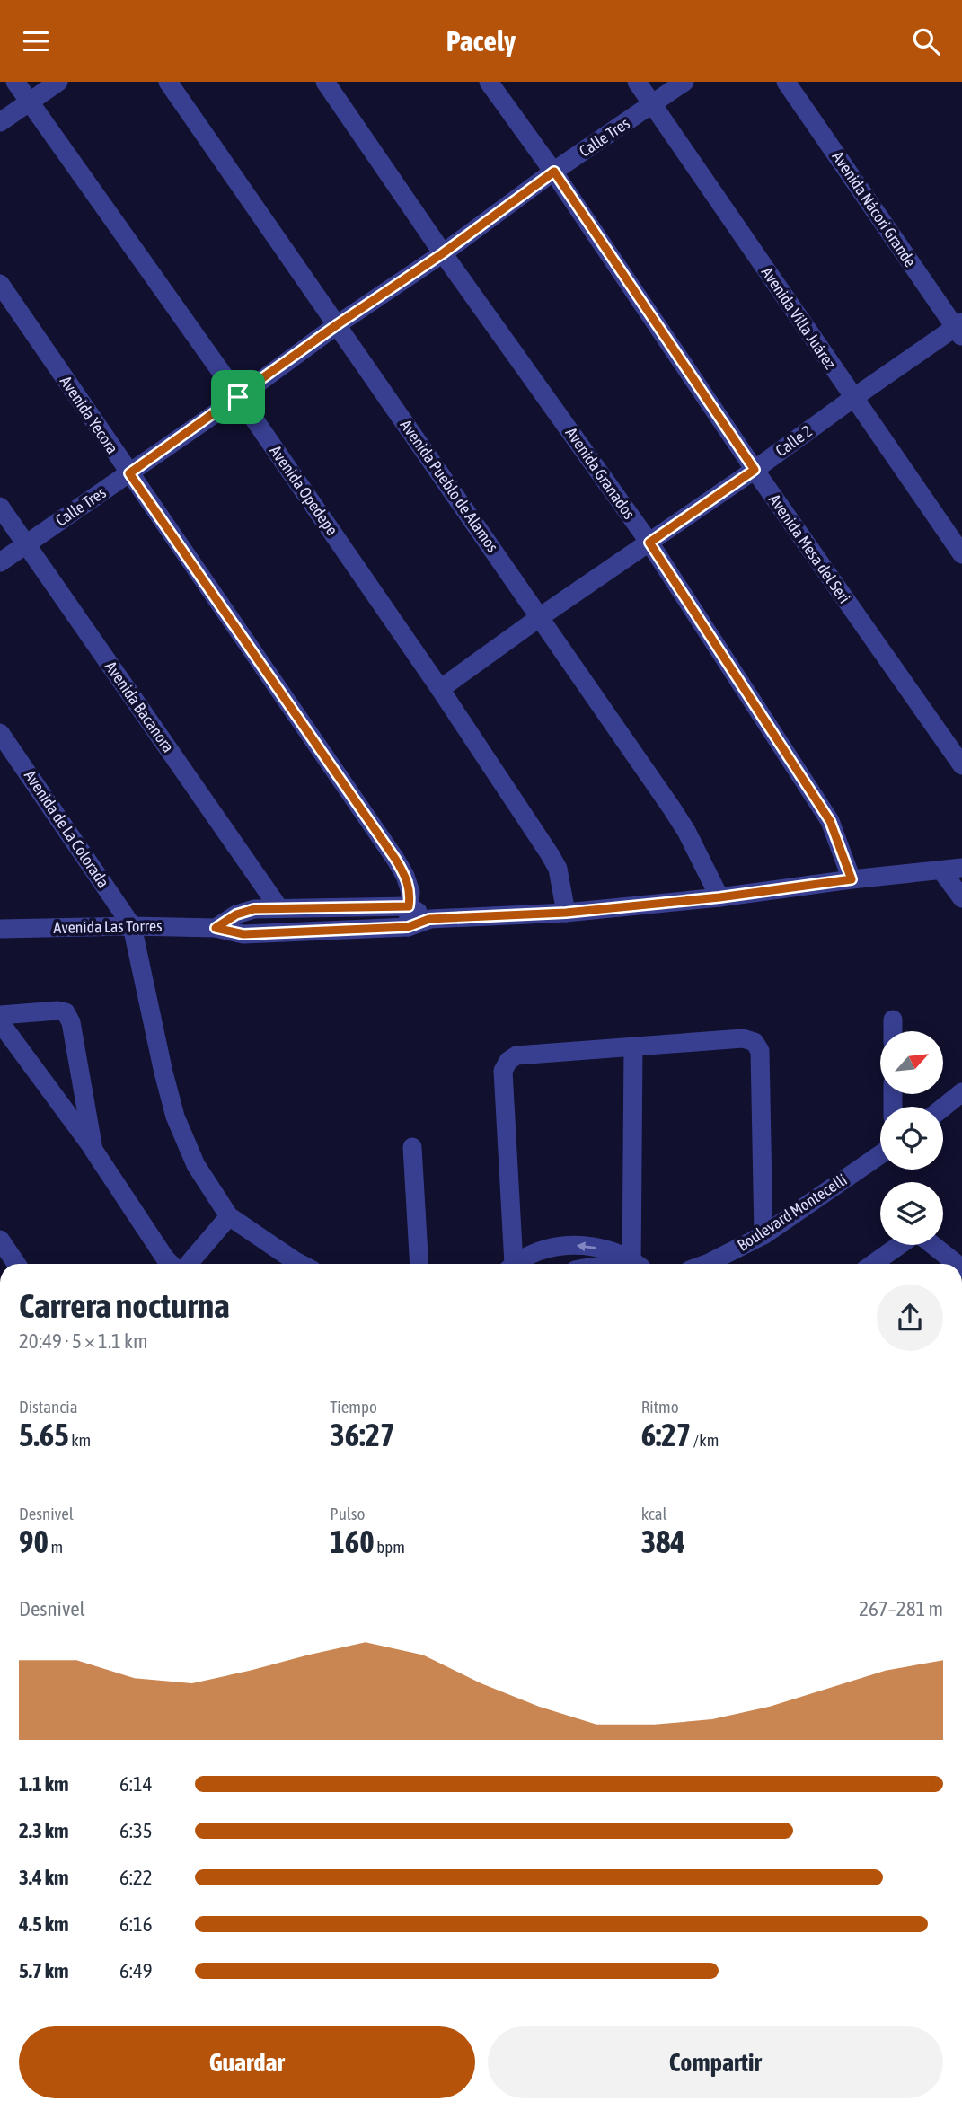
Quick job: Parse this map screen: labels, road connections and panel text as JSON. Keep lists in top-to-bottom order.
{
  "streets": {
    "street": [
      "Calle Tres",
      "Avenida Nácori Grande",
      "Avenida Villa Juárez",
      "Avenida Yecora",
      "Calle 2",
      "Avenida Granados",
      "Avenida Pueblo de Alamos",
      "Avenida Opedepe",
      "Avenida Mesa del Seri",
      "Avenida Bacanora",
      "Avenida de La Colorada",
      "Avenida Las Torres",
      "Boulevard Montecelli"
    ]
  },
  "crossings": [
    ["Calle Tres", "Avenida Villa Juárez"],
    ["Calle Tres", "Avenida Yecora"],
    ["Calle Tres", "Avenida Granados"],
    ["Calle Tres", "Avenida Pueblo de Alamos"],
    ["Calle Tres", "Avenida Opedepe"],
    ["Calle Tres", "Avenida Mesa del Seri"],
    ["Calle Tres", "Avenida Bacanora"],
    ["Avenida Nácori Grande", "Calle 2"],
    ["Avenida Villa Juárez", "Calle 2"],
    ["Avenida Yecora", "Avenida Las Torres"],
    ["Calle 2", "Avenida Granados"],
    ["Calle 2", "Avenida Pueblo de Alamos"],
    ["Calle 2", "Avenida Opedepe"],
    ["Calle 2", "Avenida Mesa del Seri"],
    ["Avenida Granados", "Avenida Las Torres"],
    ["Avenida Pueblo de Alamos", "Avenida Las Torres"],
    ["Avenida Opedepe", "Avenida Las Torres"],
    ["Avenida de La Colorada", "Avenida Las Torres"]
  ],
  "north": "top right",
  "page": {
    "header": "Pacely",
    "heading": ["Carrera nocturna", "20:49 · 5 × 1.1 km"],
    "stats": [
      ["Distancia", "5.65 km"],
      ["Tiempo", "36:27"],
      ["Ritmo", "6:27 /km"],
      ["Desnivel", "90 m"],
      ["Pulso", "160 bpm"],
      ["kcal", "384"]
    ],
    "chart": ["Desnivel", "267–281 m"],
    "list": [
      {
        "name": "1.1 km",
        "note": "6:14"
      },
      {
        "name": "2.3 km",
        "note": "6:35"
      },
      {
        "name": "3.4 km",
        "note": "6:22"
      },
      {
        "name": "4.5 km",
        "note": "6:16"
      },
      {
        "name": "5.7 km",
        "note": "6:49"
      }
    ],
    "buttons": ["Guardar", "Compartir"]
  }
}
